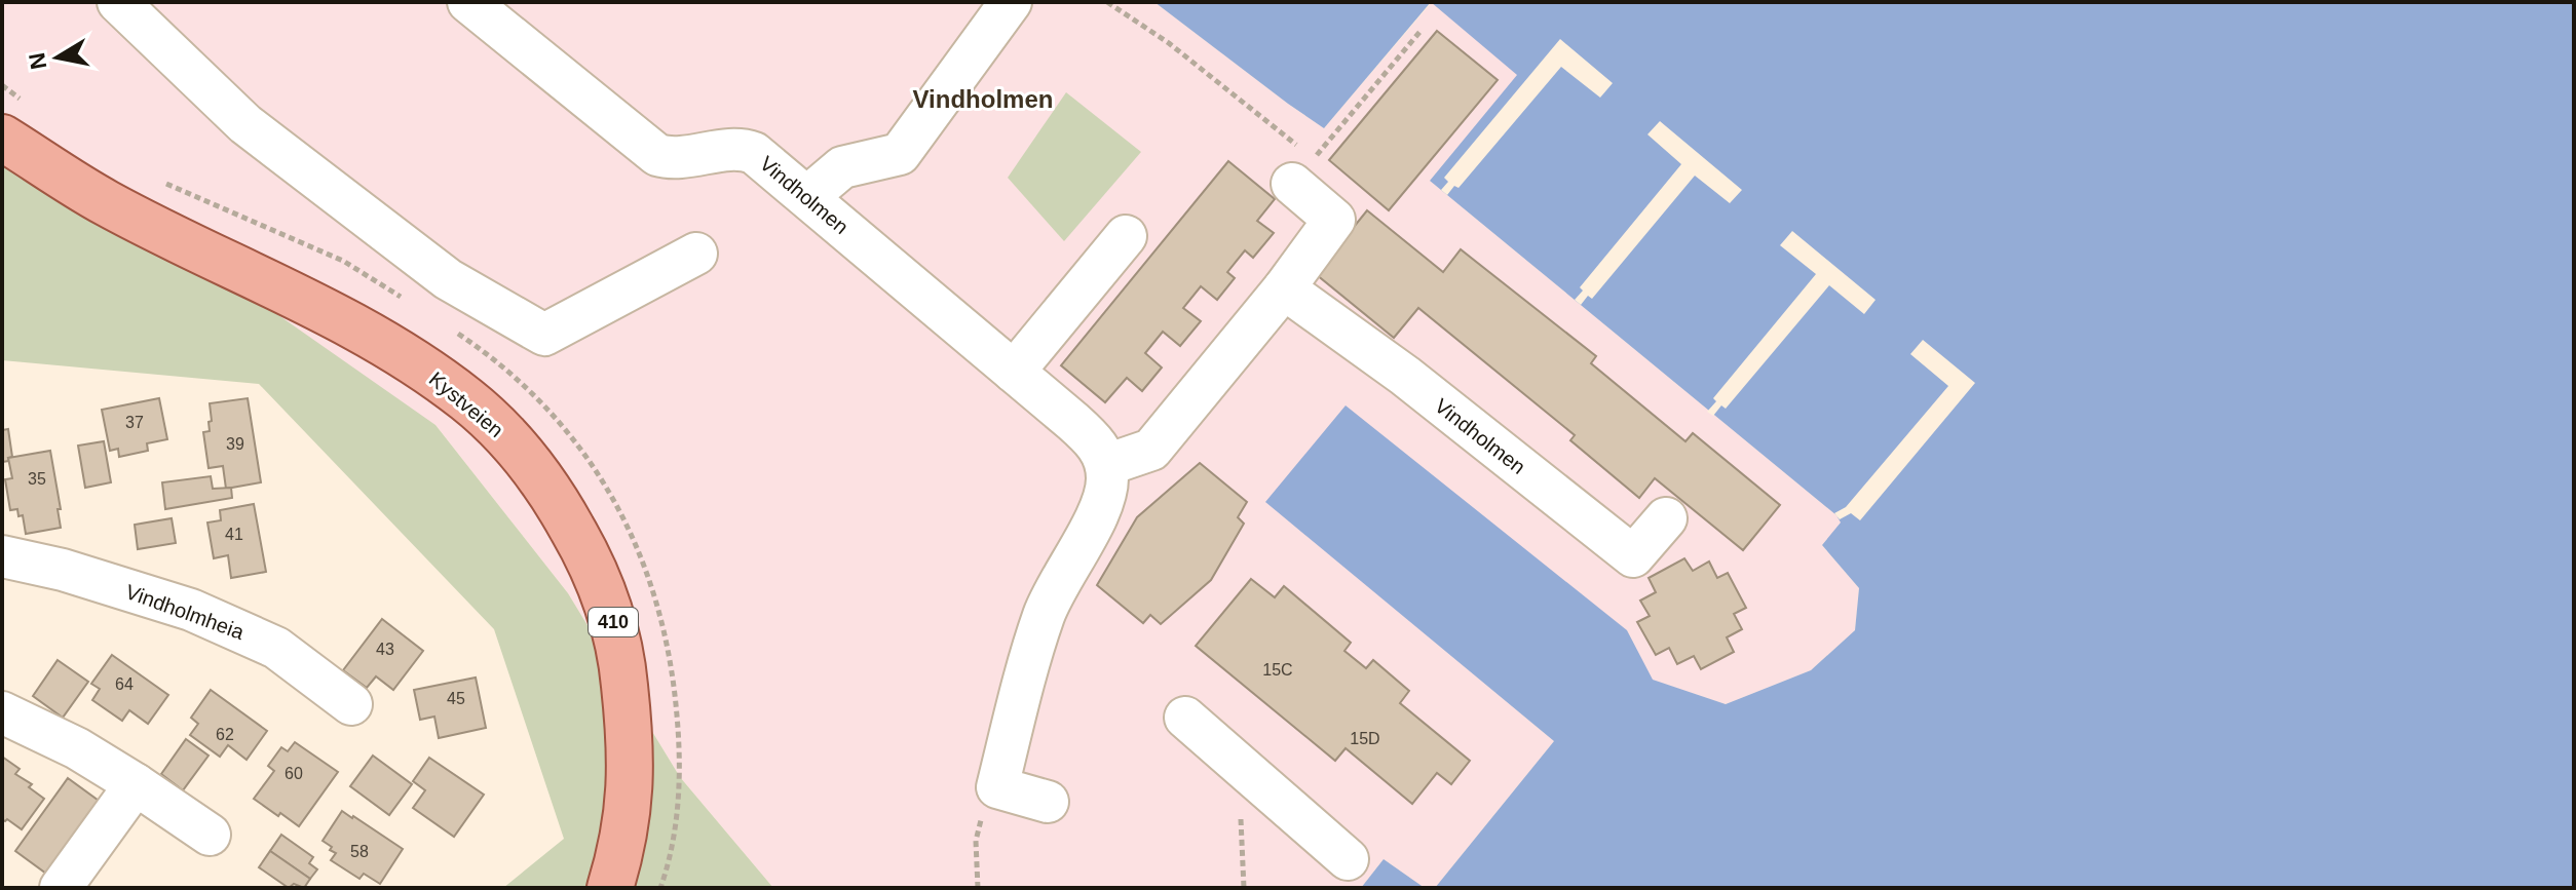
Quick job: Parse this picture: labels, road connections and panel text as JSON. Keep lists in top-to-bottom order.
{
  "streets": {
    "main road": ["Kystveien", "410"],
    "street": ["Vindholmen", "Vindholmheia"]
  },
  "districts": ["Vindholmen"],
  "house_numbers": [
    "37",
    "39",
    "35",
    "41",
    "43",
    "15C",
    "64",
    "45",
    "62",
    "15D",
    "60",
    "58"
  ],
  "north": "left"
}
